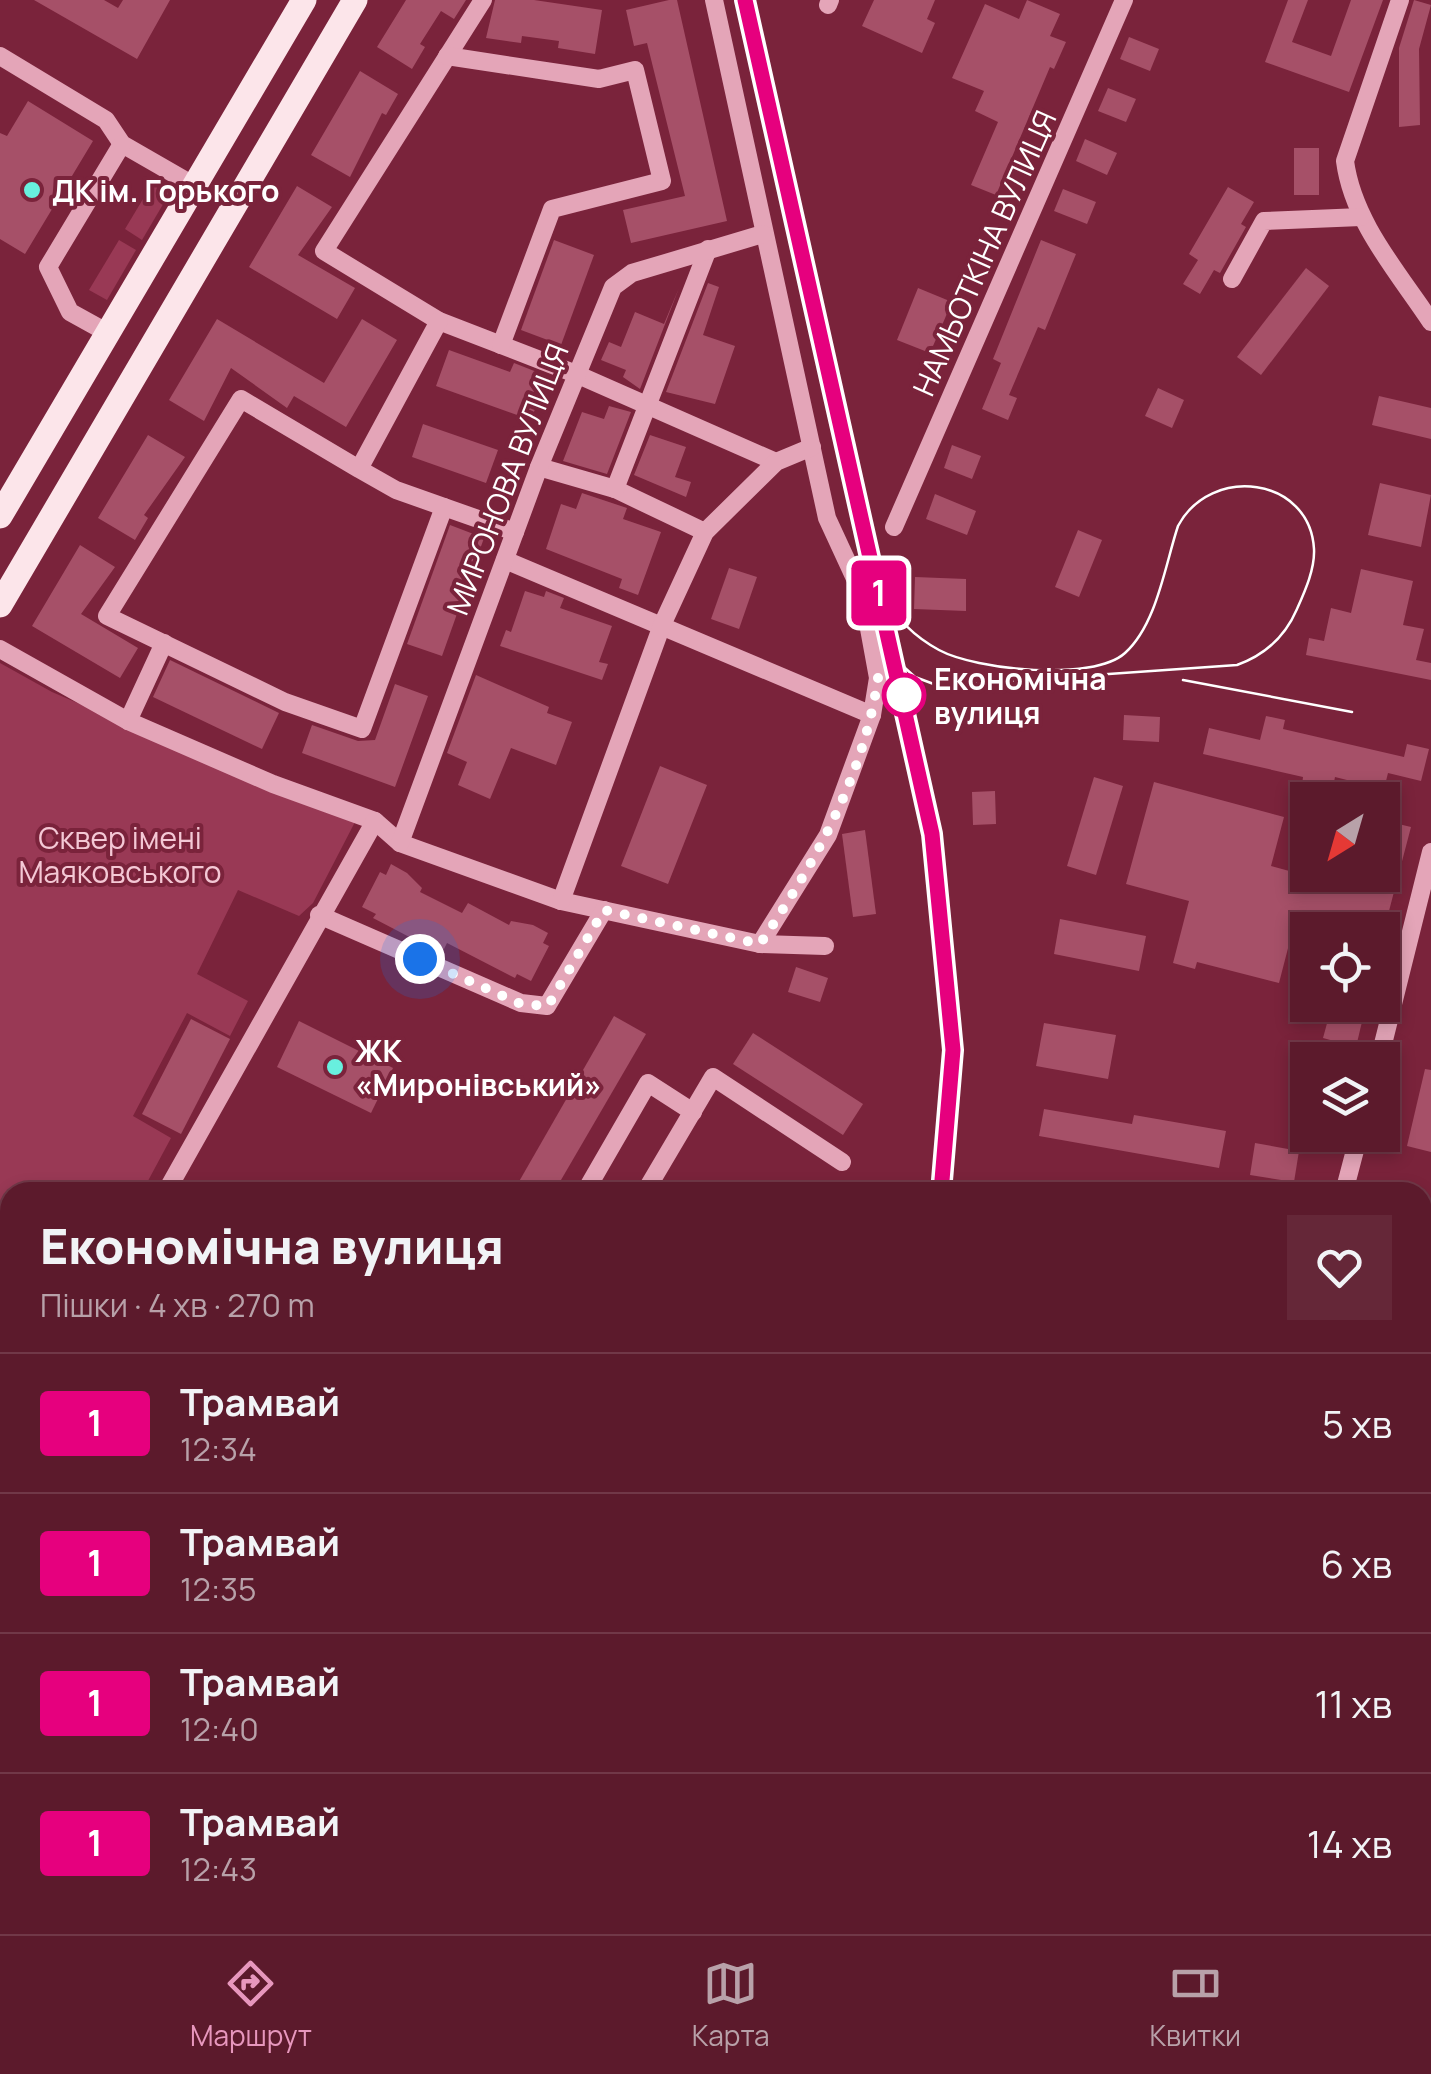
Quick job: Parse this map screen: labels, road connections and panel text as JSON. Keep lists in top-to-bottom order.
{
  "streets": {
    "street": ["НАМЬОТКІНА ВУЛИЦЯ", "МИРОНОВА ВУЛИЦЯ"]
  },
  "parks": ["Сквер імені Маяковського"],
  "places": ["ДК ім. Горького", "Економічна вулиця", "ЖК «Миронівський»"],
  "lines": ["tram line 1"],
  "north": "bottom left",
  "page": {
    "on_map": "1",
    "heading": ["Економічна вулиця", "Пішки · 4 хв · 270 m"],
    "list": [
      {
        "mark": "1",
        "name": "Трамвай",
        "note": "12:34",
        "value": "5 хв"
      },
      {
        "mark": "1",
        "name": "Трамвай",
        "note": "12:35",
        "value": "6 хв"
      },
      {
        "mark": "1",
        "name": "Трамвай",
        "note": "12:40",
        "value": "11 хв"
      },
      {
        "mark": "1",
        "name": "Трамвай",
        "note": "12:43",
        "value": "14 хв"
      }
    ],
    "tabs": ["Маршрут", "Карта", "Квитки"]
  }
}
